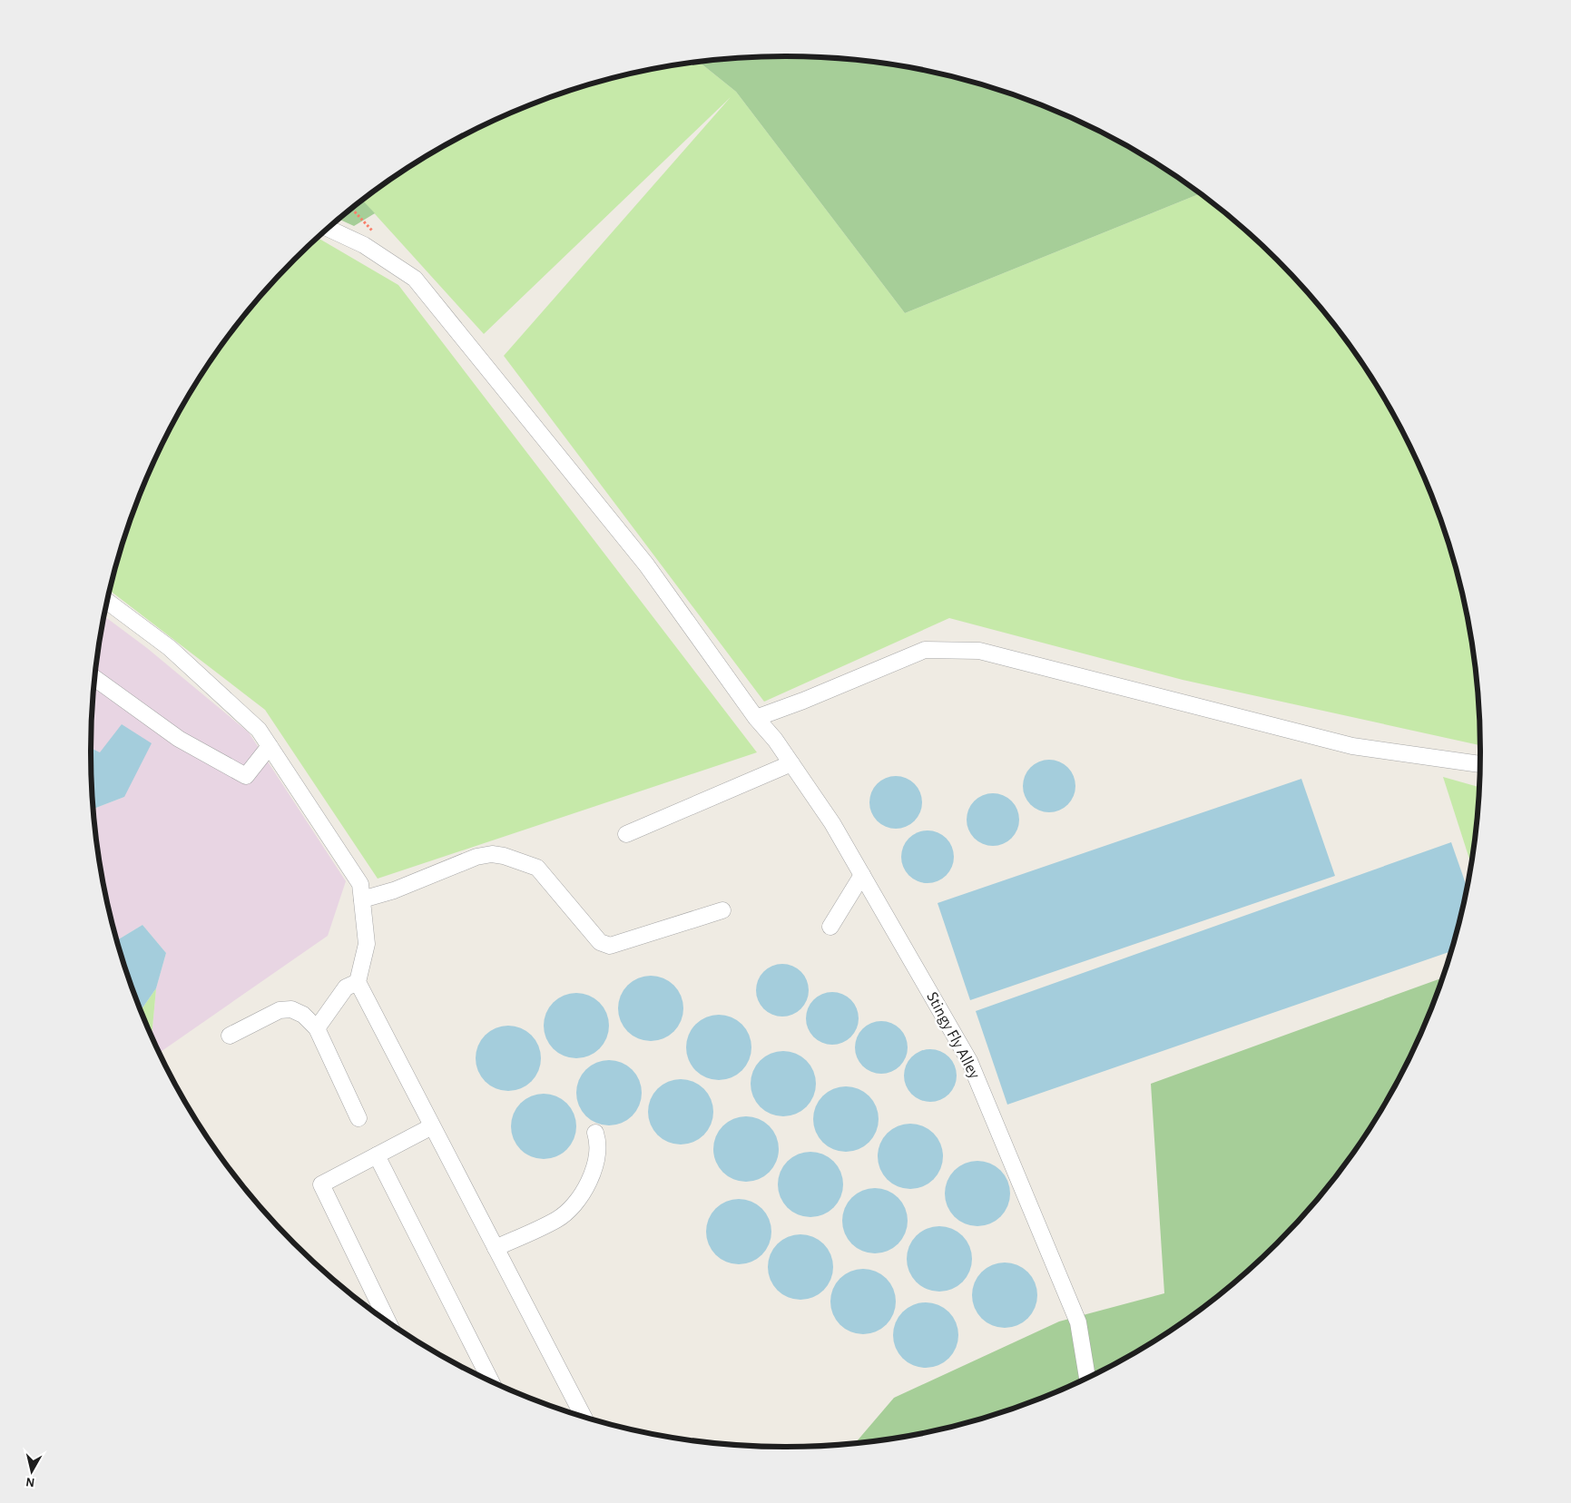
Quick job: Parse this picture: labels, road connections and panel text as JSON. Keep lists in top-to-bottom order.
{
  "streets": {
    "lane": ["Stingy Fly Alley"]
  },
  "north": "bottom"
}
